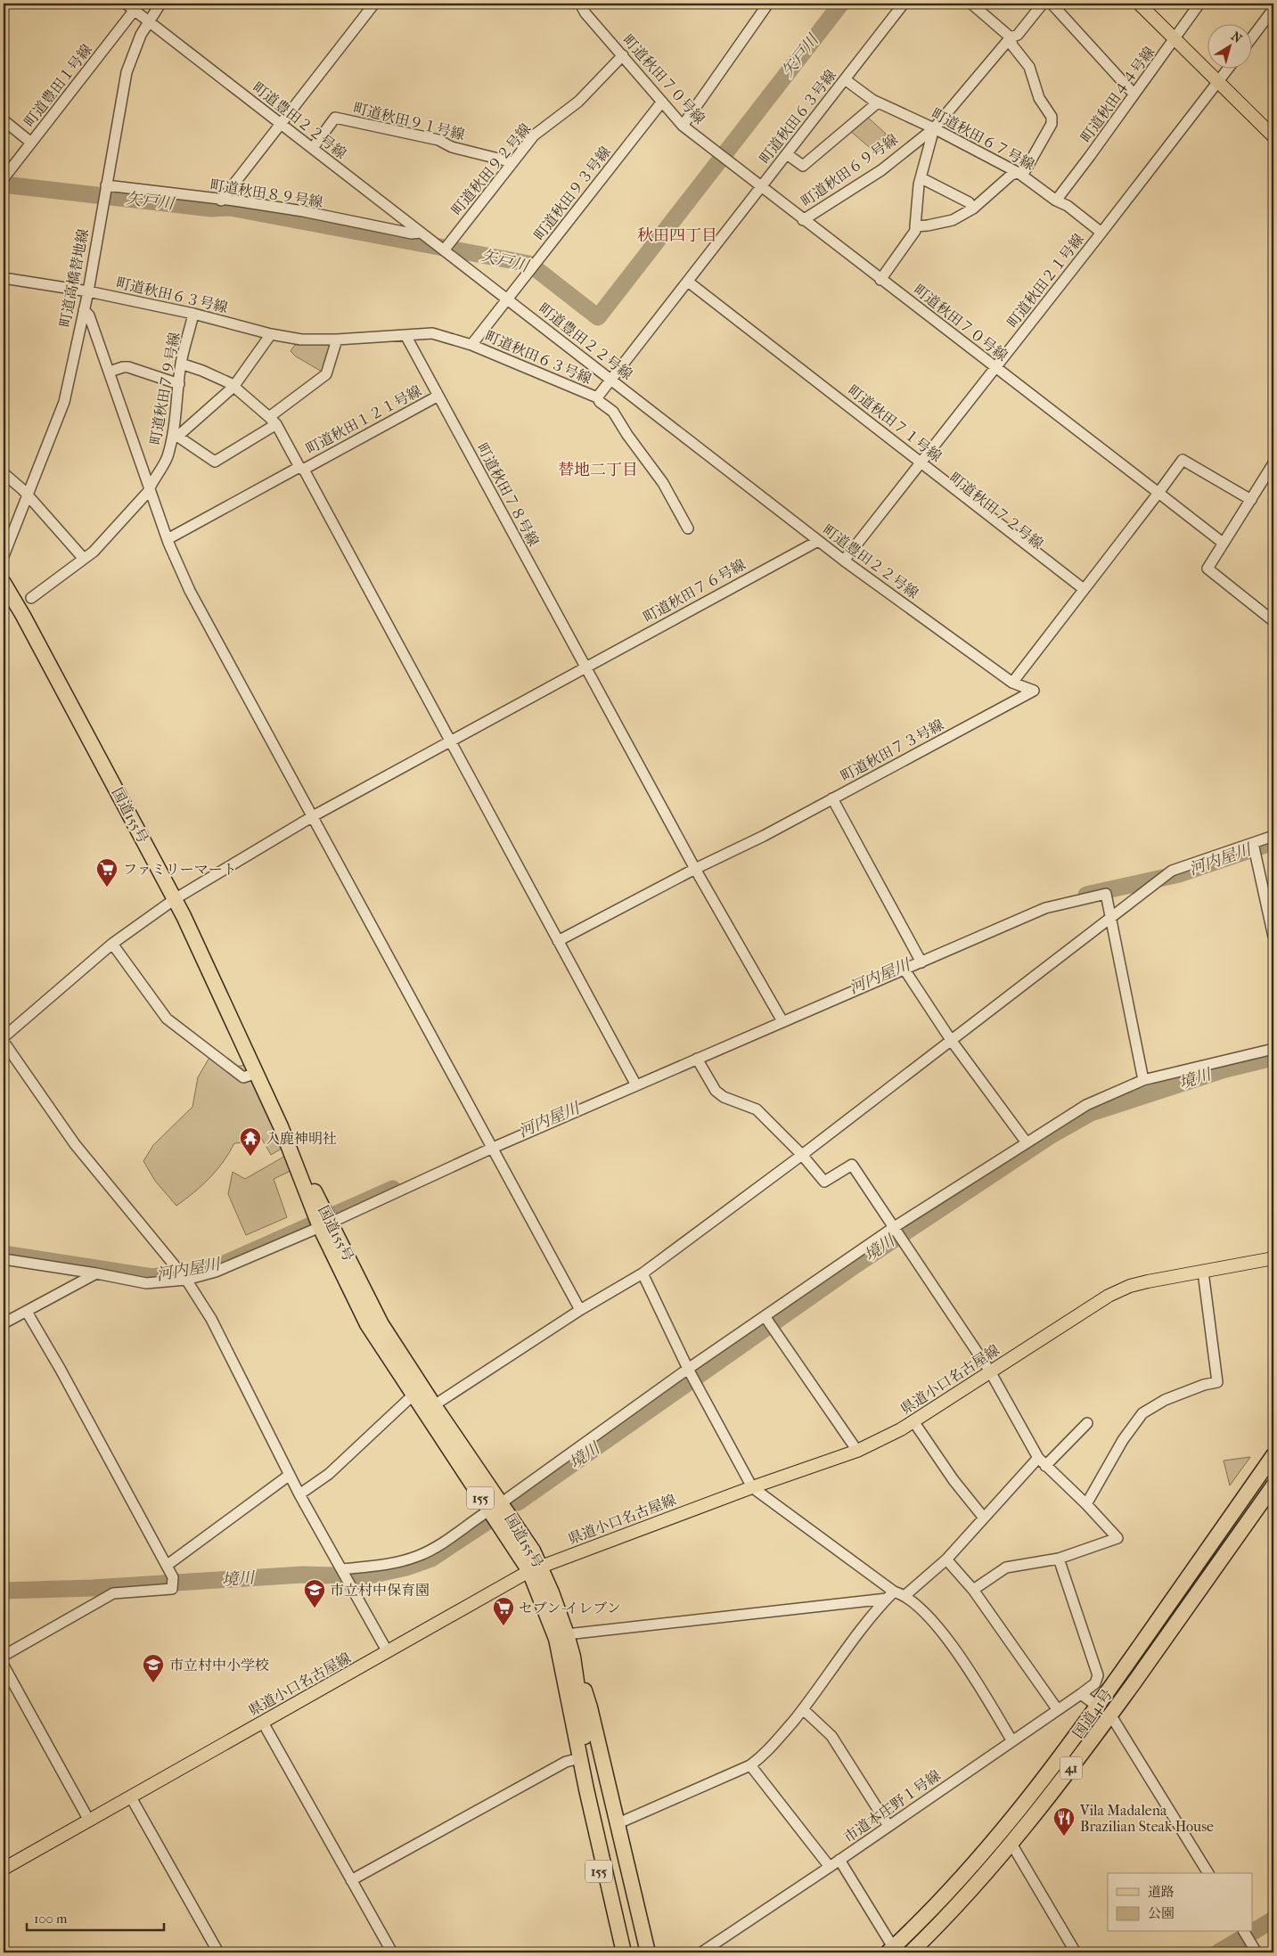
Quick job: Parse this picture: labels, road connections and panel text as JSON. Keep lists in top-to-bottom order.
{
  "streets": {
    "highway": [
      "国道155号",
      "155",
      "国道41号",
      "41"
    ],
    "main road": ["県道小口名古屋線"],
    "street": [
      "町道秋田７０号線",
      "町道豊田１号線",
      "町道秋田４４号線",
      "町道秋田６３号線",
      "町道豊田２２号線",
      "町道秋田９１号線",
      "町道秋田６７号線",
      "町道秋田９２号線",
      "町道秋田６９号線",
      "町道秋田８９号線",
      "町道秋田９３号線",
      "町道高橋替地線",
      "町道秋田２１号線",
      "町道秋田７９号線",
      "町道秋田１２１号線",
      "町道秋田７１号線",
      "町道秋田７８号線",
      "町道秋田７６号線",
      "町道秋田７３号線",
      "市道本庄野１号線"
    ]
  },
  "crossings": [
    ["町道秋田７０号線", "町道秋田６３号線"],
    ["町道秋田７０号線", "町道秋田９２号線"],
    ["町道秋田７０号線", "町道秋田６９号線"],
    ["町道秋田７０号線", "町道秋田９３号線"],
    ["町道秋田７０号線", "町道秋田２１号線"],
    ["町道豊田１号線", "町道豊田２２号線"],
    ["町道秋田４４号線", "町道秋田６７号線"],
    ["町道秋田６３号線", "町道豊田２２号線"],
    ["町道秋田６３号線", "町道秋田６７号線"],
    ["町道秋田６３号線", "町道秋田９３号線"],
    ["町道秋田６３号線", "町道高橋替地線"],
    ["町道秋田６３号線", "町道秋田７９号線"],
    ["町道秋田６３号線", "町道秋田７１号線"],
    ["町道秋田６３号線", "町道秋田７８号線"],
    ["町道豊田２２号線", "町道秋田９１号線"],
    ["町道豊田２２号線", "町道秋田９２号線"],
    ["町道豊田２２号線", "町道秋田８９号線"],
    ["町道豊田２２号線", "町道秋田９３号線"],
    ["町道豊田２２号線", "町道高橋替地線"],
    ["町道豊田２２号線", "町道秋田２１号線"],
    ["町道豊田２２号線", "町道秋田７６号線"],
    ["町道豊田２２号線", "町道秋田７３号線"],
    ["町道秋田９１号線", "町道秋田９２号線"],
    ["町道秋田６７号線", "町道秋田６９号線"],
    ["町道秋田６７号線", "町道秋田２１号線"],
    ["町道秋田８９号線", "町道高橋替地線"],
    ["町道秋田２１号線", "町道秋田７１号線"],
    ["町道秋田１２１号線", "町道秋田７８号線"],
    ["町道秋田７８号線", "町道秋田７６号線"],
    ["町道秋田７８号線", "町道秋田７３号線"],
    ["町道秋田７６号線", "国道155号"],
    ["国道155号", "県道小口名古屋線"],
    ["国道155号", "155"]
  ],
  "districts": ["秋田四丁目", "替地二丁目"],
  "water": ["矢戸川", "河内屋川", "境川"],
  "places": {
    "supermarket": ["ファミリーマート", "セブン-イレブン"],
    "temple": ["入鹿神明社"],
    "school or university": ["市立村中保育園", "市立村中小学校"],
    "restaurant": ["Vila Madalena Brazilian Steak House"]
  },
  "legend": ["道路", "公園"],
  "scale_bar": "100 m",
  "north": "top right"
}
